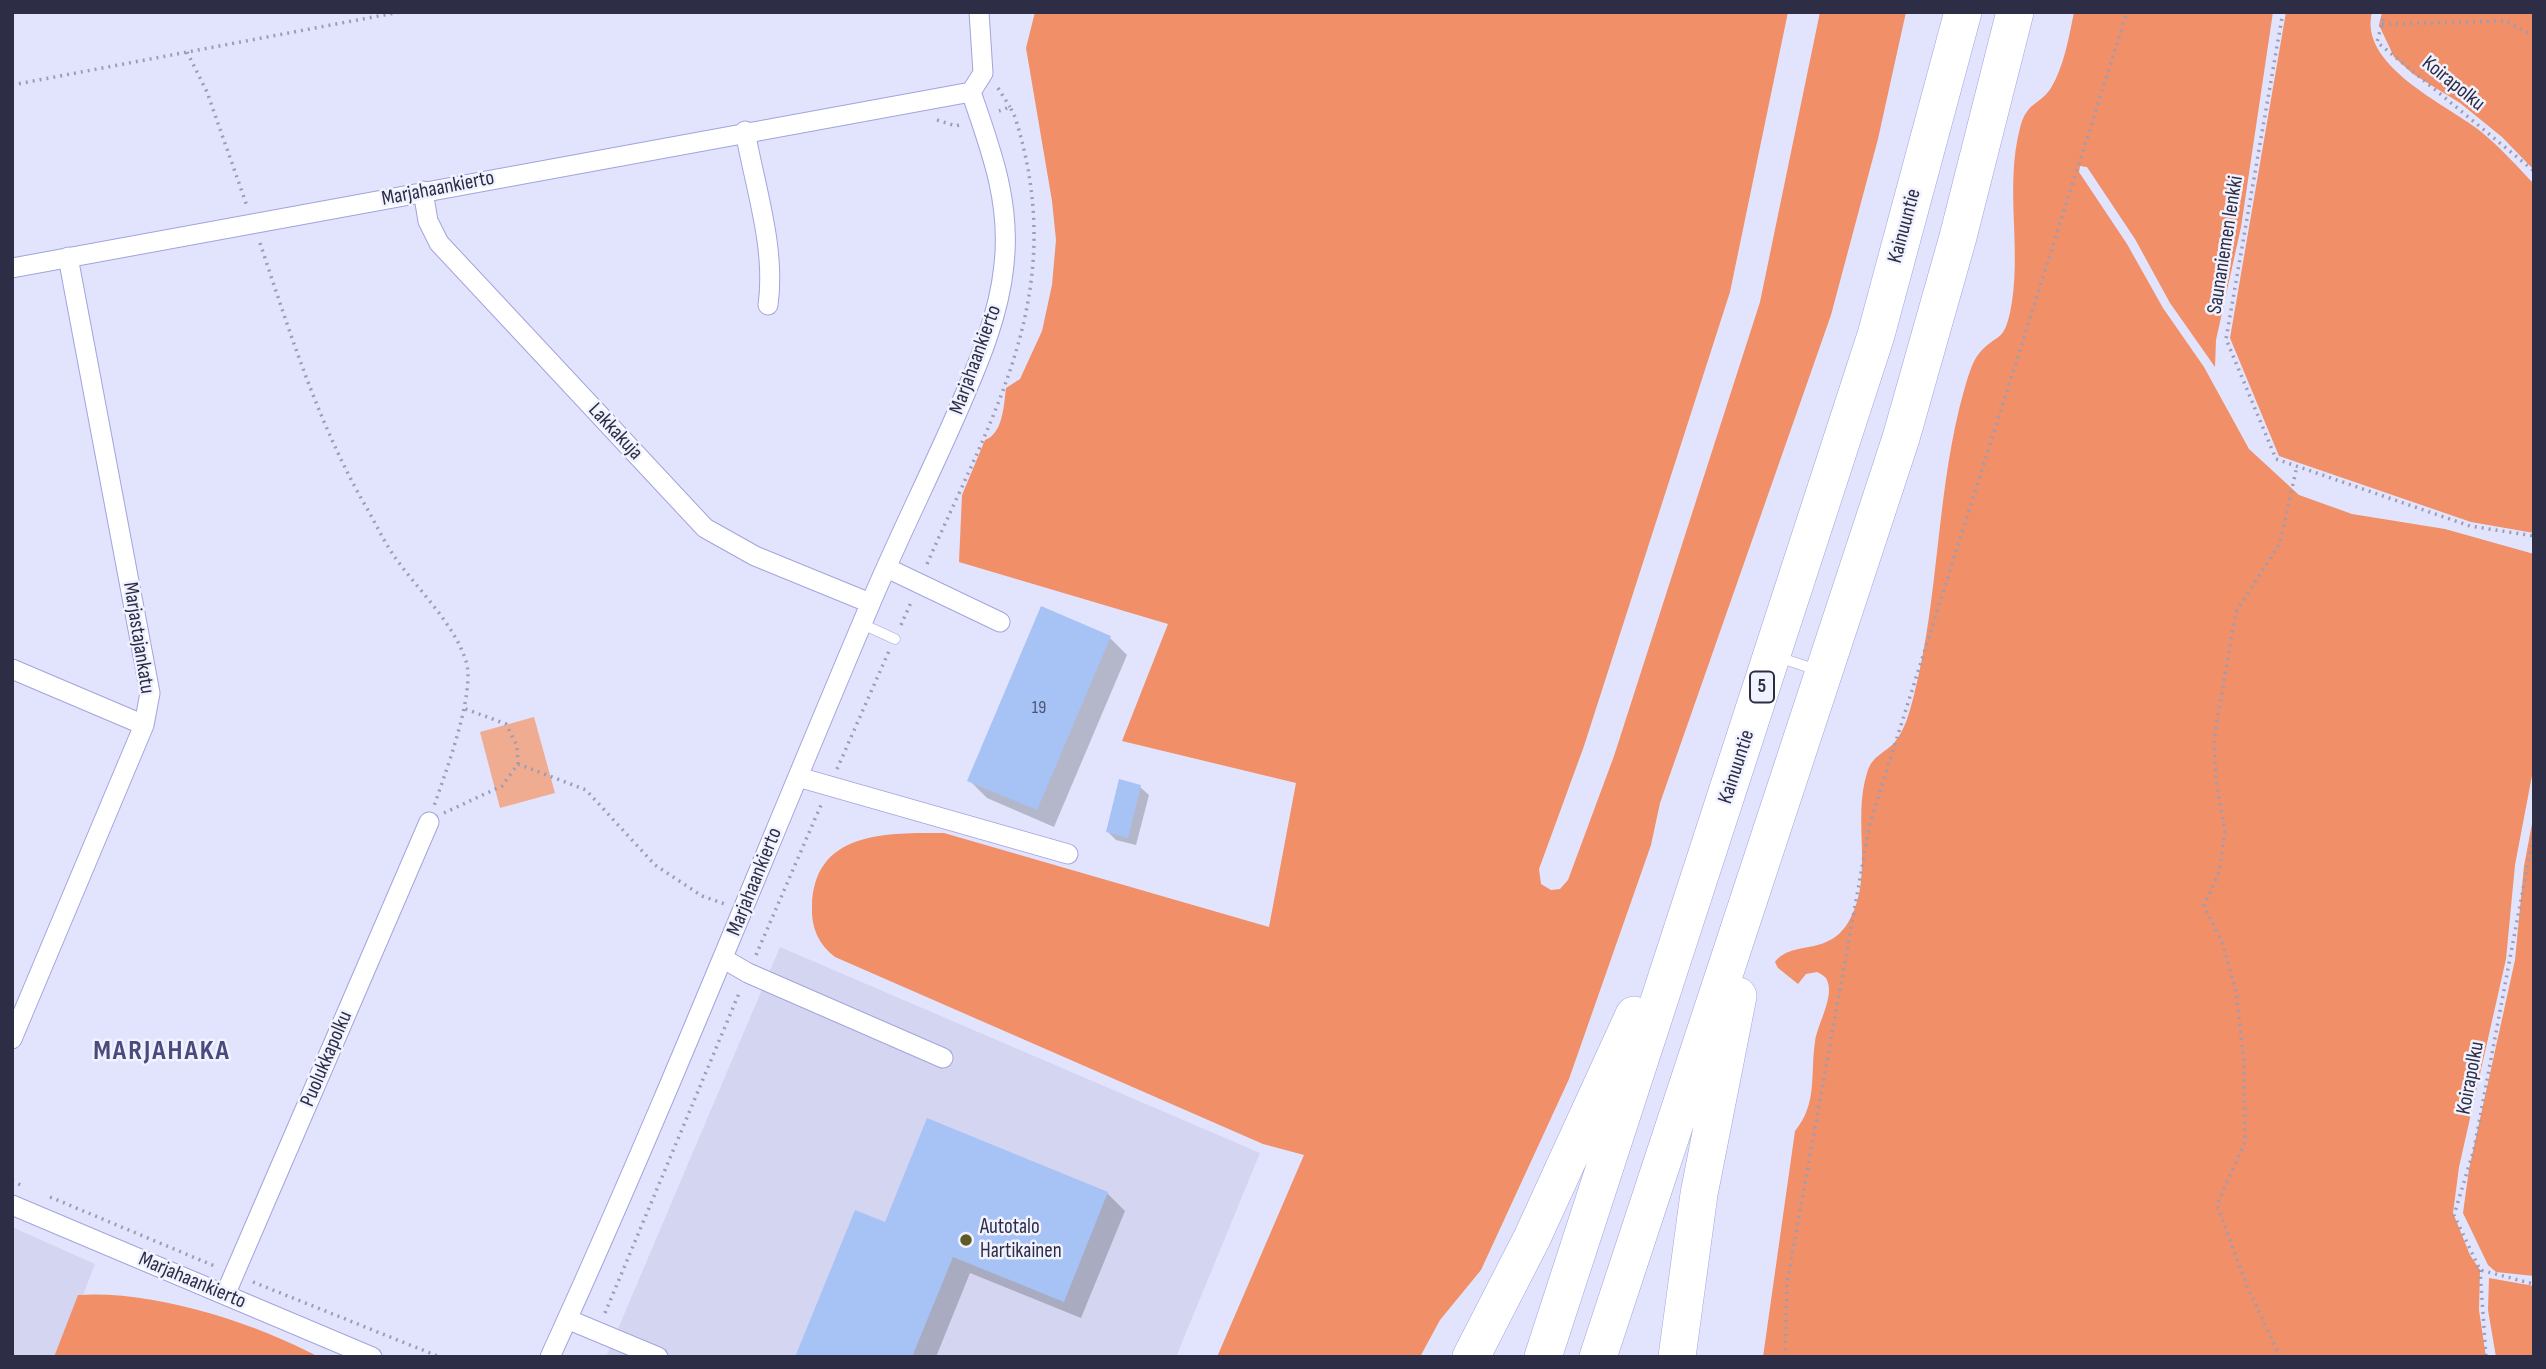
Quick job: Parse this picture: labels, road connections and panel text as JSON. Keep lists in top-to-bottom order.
{
  "streets": {
    "highway": ["Kainuuntie", "5"],
    "street": [
      "Marjahaankierto",
      "Lakkakuja",
      "Marjastajankatu",
      "Puolukkapolku"
    ],
    "path": ["Koirapolku", "Saunaniemen lenkki"]
  },
  "crossings": [
    ["Marjahaankierto", "Lakkakuja"],
    ["Marjahaankierto", "Marjastajankatu"],
    ["Marjahaankierto", "Puolukkapolku"]
  ],
  "districts": ["MARJAHAKA"],
  "places": ["Autotalo Hartikainen"],
  "house_numbers": ["19"]
}
